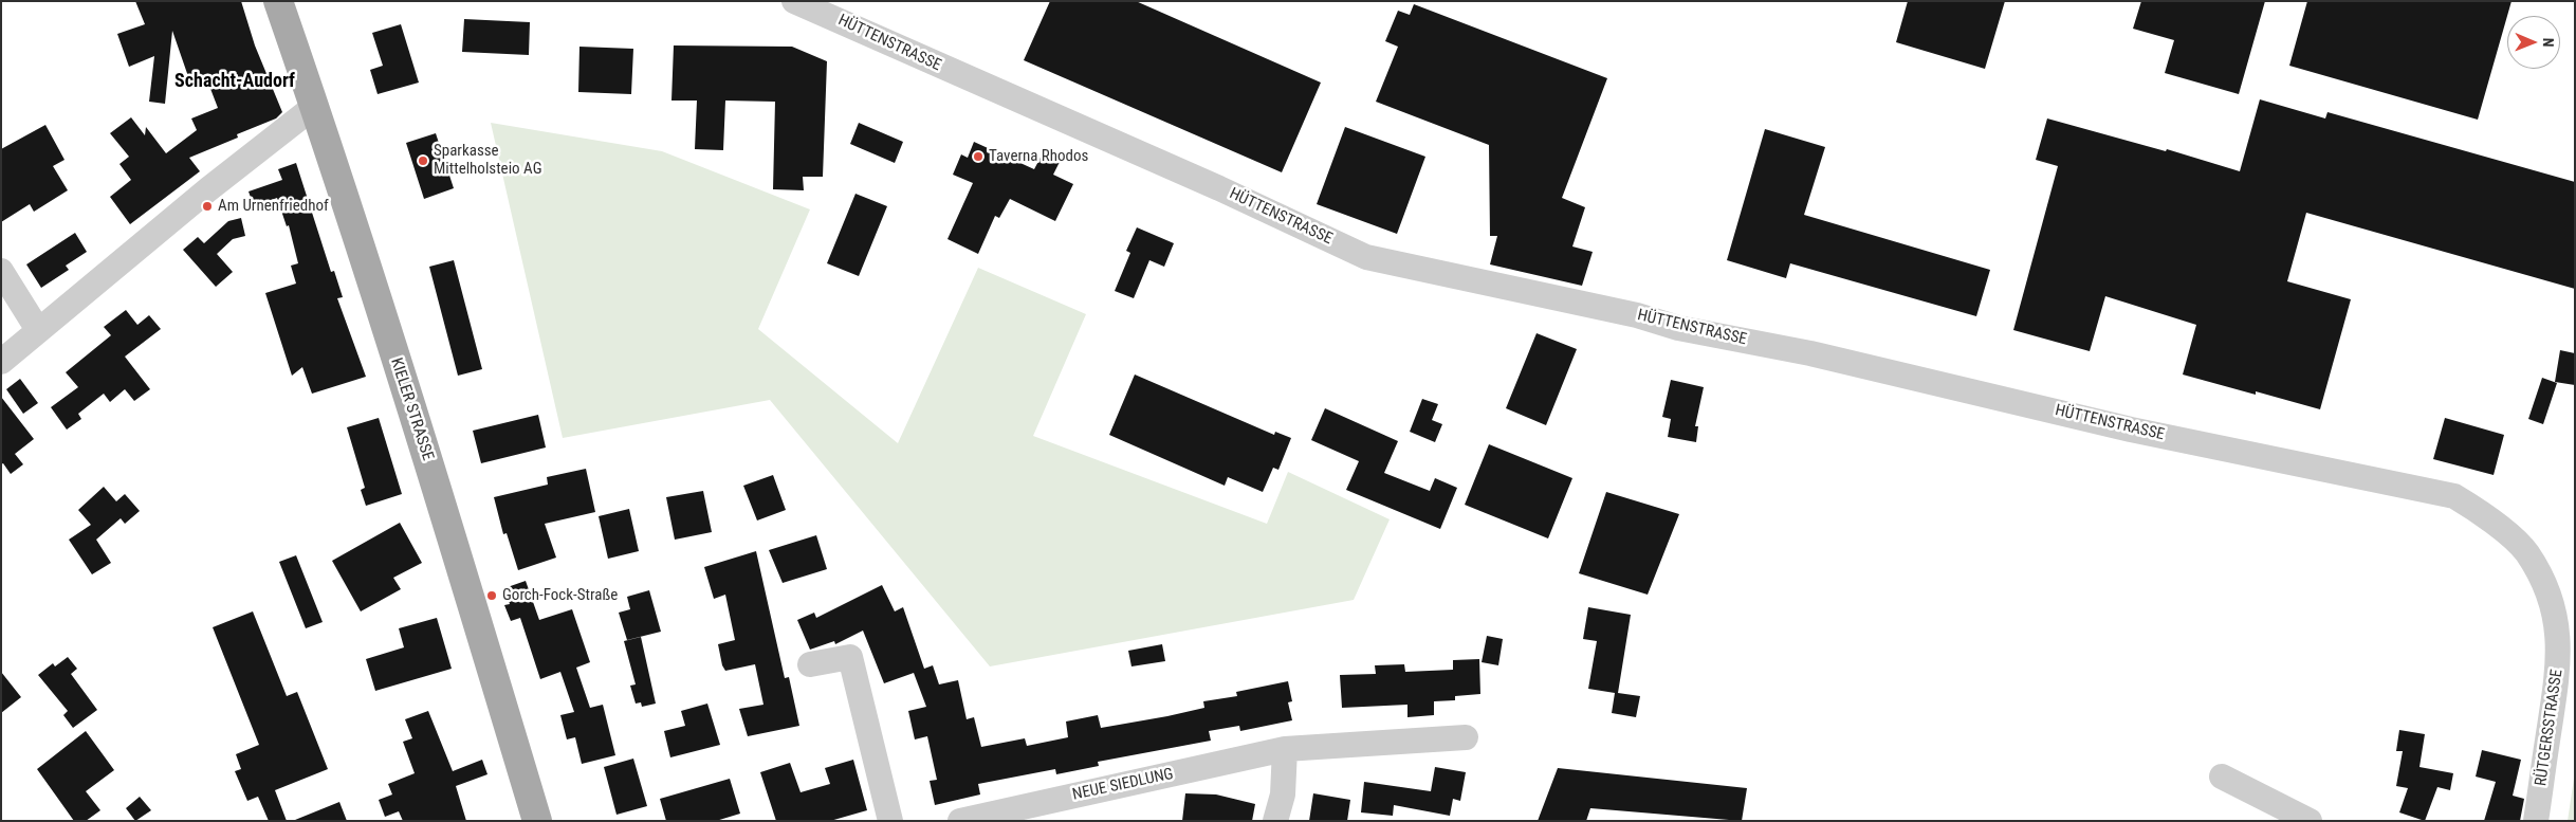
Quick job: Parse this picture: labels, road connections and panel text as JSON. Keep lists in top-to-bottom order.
{
  "streets": {
    "main road": ["KIELER STRASSE"],
    "street": ["HÜTTENSTRASSE", "RÜTGERSSTRASSE", "NEUE SIEDLUNG"]
  },
  "crossings": [
    ["HÜTTENSTRASSE", "RÜTGERSSTRASSE"]
  ],
  "districts": ["Schacht-Audorf"],
  "places": [
    "Taverna Rhodos",
    "Sparkasse Mittelholsteio AG",
    "Am Urnenfriedhof",
    "Gorch-Fock-Straße"
  ],
  "north": "right"
}
